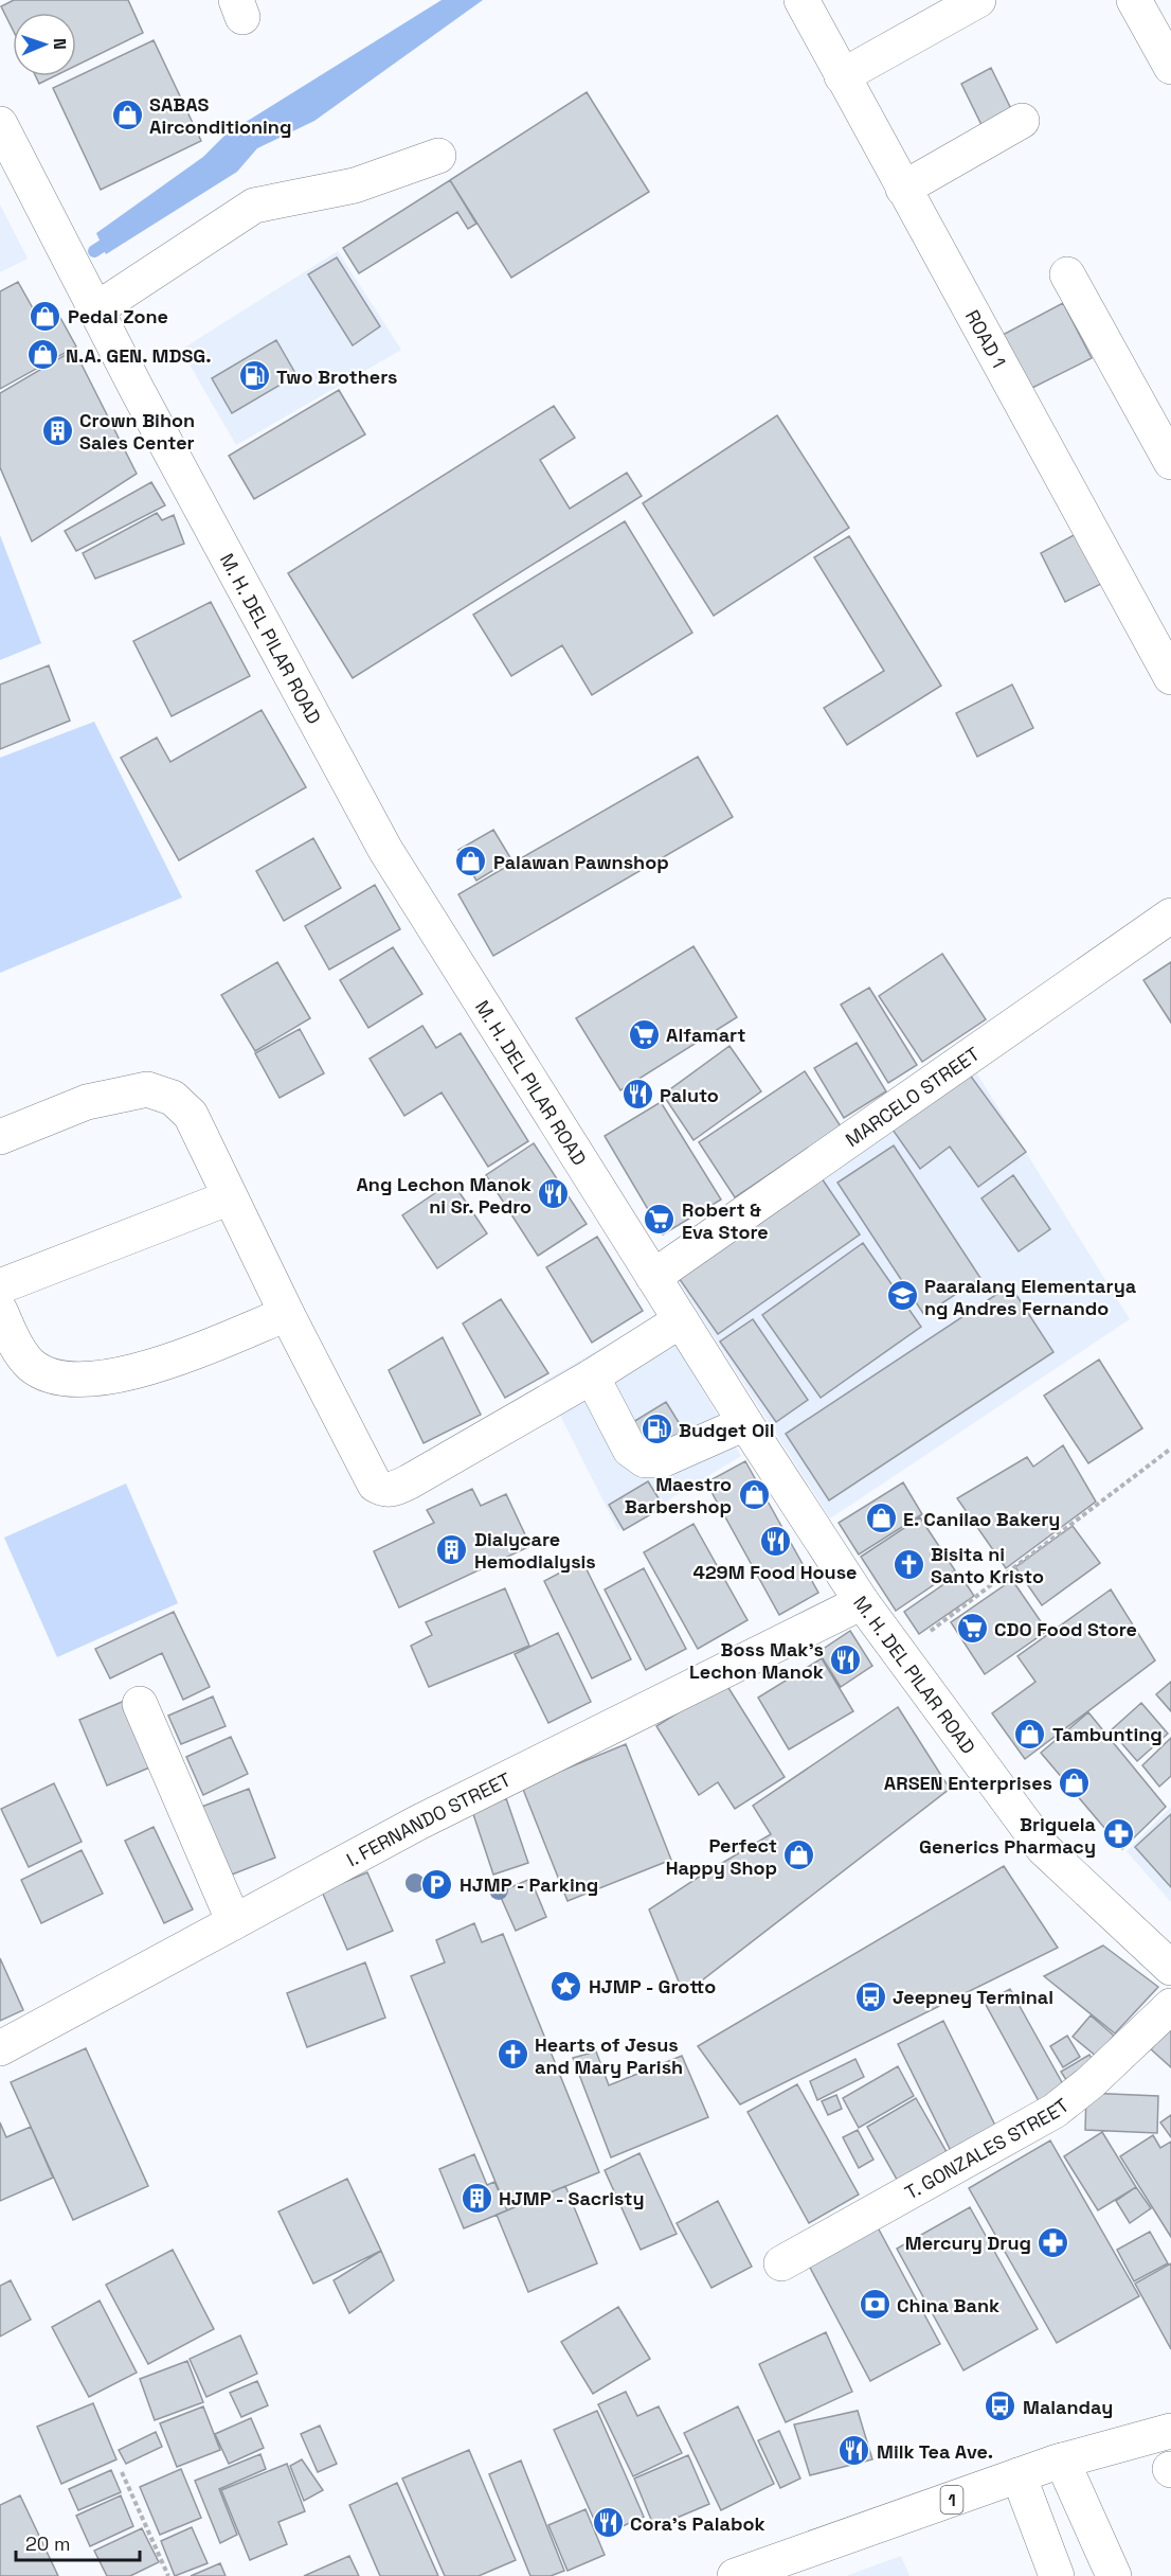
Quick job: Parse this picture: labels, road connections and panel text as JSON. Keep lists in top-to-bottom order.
{
  "streets": {
    "main road": [
      "ROAD 1",
      "M. H. DEL PILAR ROAD",
      "MARCELO STREET",
      "I. FERNANDO STREET",
      "T. GONZALES STREET",
      "1"
    ]
  },
  "crossings": [
    ["M. H. DEL PILAR ROAD", "MARCELO STREET"],
    ["M. H. DEL PILAR ROAD", "I. FERNANDO STREET"]
  ],
  "places": {
    "shop": [
      "SABAS Airconditioning",
      "Pedal Zone",
      "N.A. GEN. MDSG.",
      "Palawan Pawnshop",
      "Maestro Barbershop",
      "E. Canilao Bakery",
      "Tambunting",
      "ARSEN Enterprises",
      "Perfect Happy Shop"
    ],
    "fuel station": ["Two Brothers", "Budget Oil"],
    "building": ["Crown Bihon Sales Center", "Dialycare Hemodialysis", "HJMP - Sacristy"],
    "supermarket": ["Alfamart", "Robert & Eva Store", "CDO Food Store"],
    "restaurant": [
      "Paluto",
      "Ang Lechon Manok ni Sr. Pedro",
      "429M Food House",
      "Boss Mak's Lechon Manok",
      "Milk Tea Ave.",
      "Cora's Palabok"
    ],
    "school or university": ["Paaralang Elementarya ng Andres Fernando"],
    "church": ["Bisita ni Santo Kristo", "Hearts of Jesus and Mary Parish"],
    "pharmacy": ["Briguela Generics Pharmacy", "Mercury Drug"],
    "parking": ["HJMP - Parking"],
    "place": ["HJMP - Grotto"],
    "bus stop": ["Jeepney Terminal", "Malanday"],
    "bank": ["China Bank"]
  },
  "scale_bar": "20 m",
  "north": "right"
}
